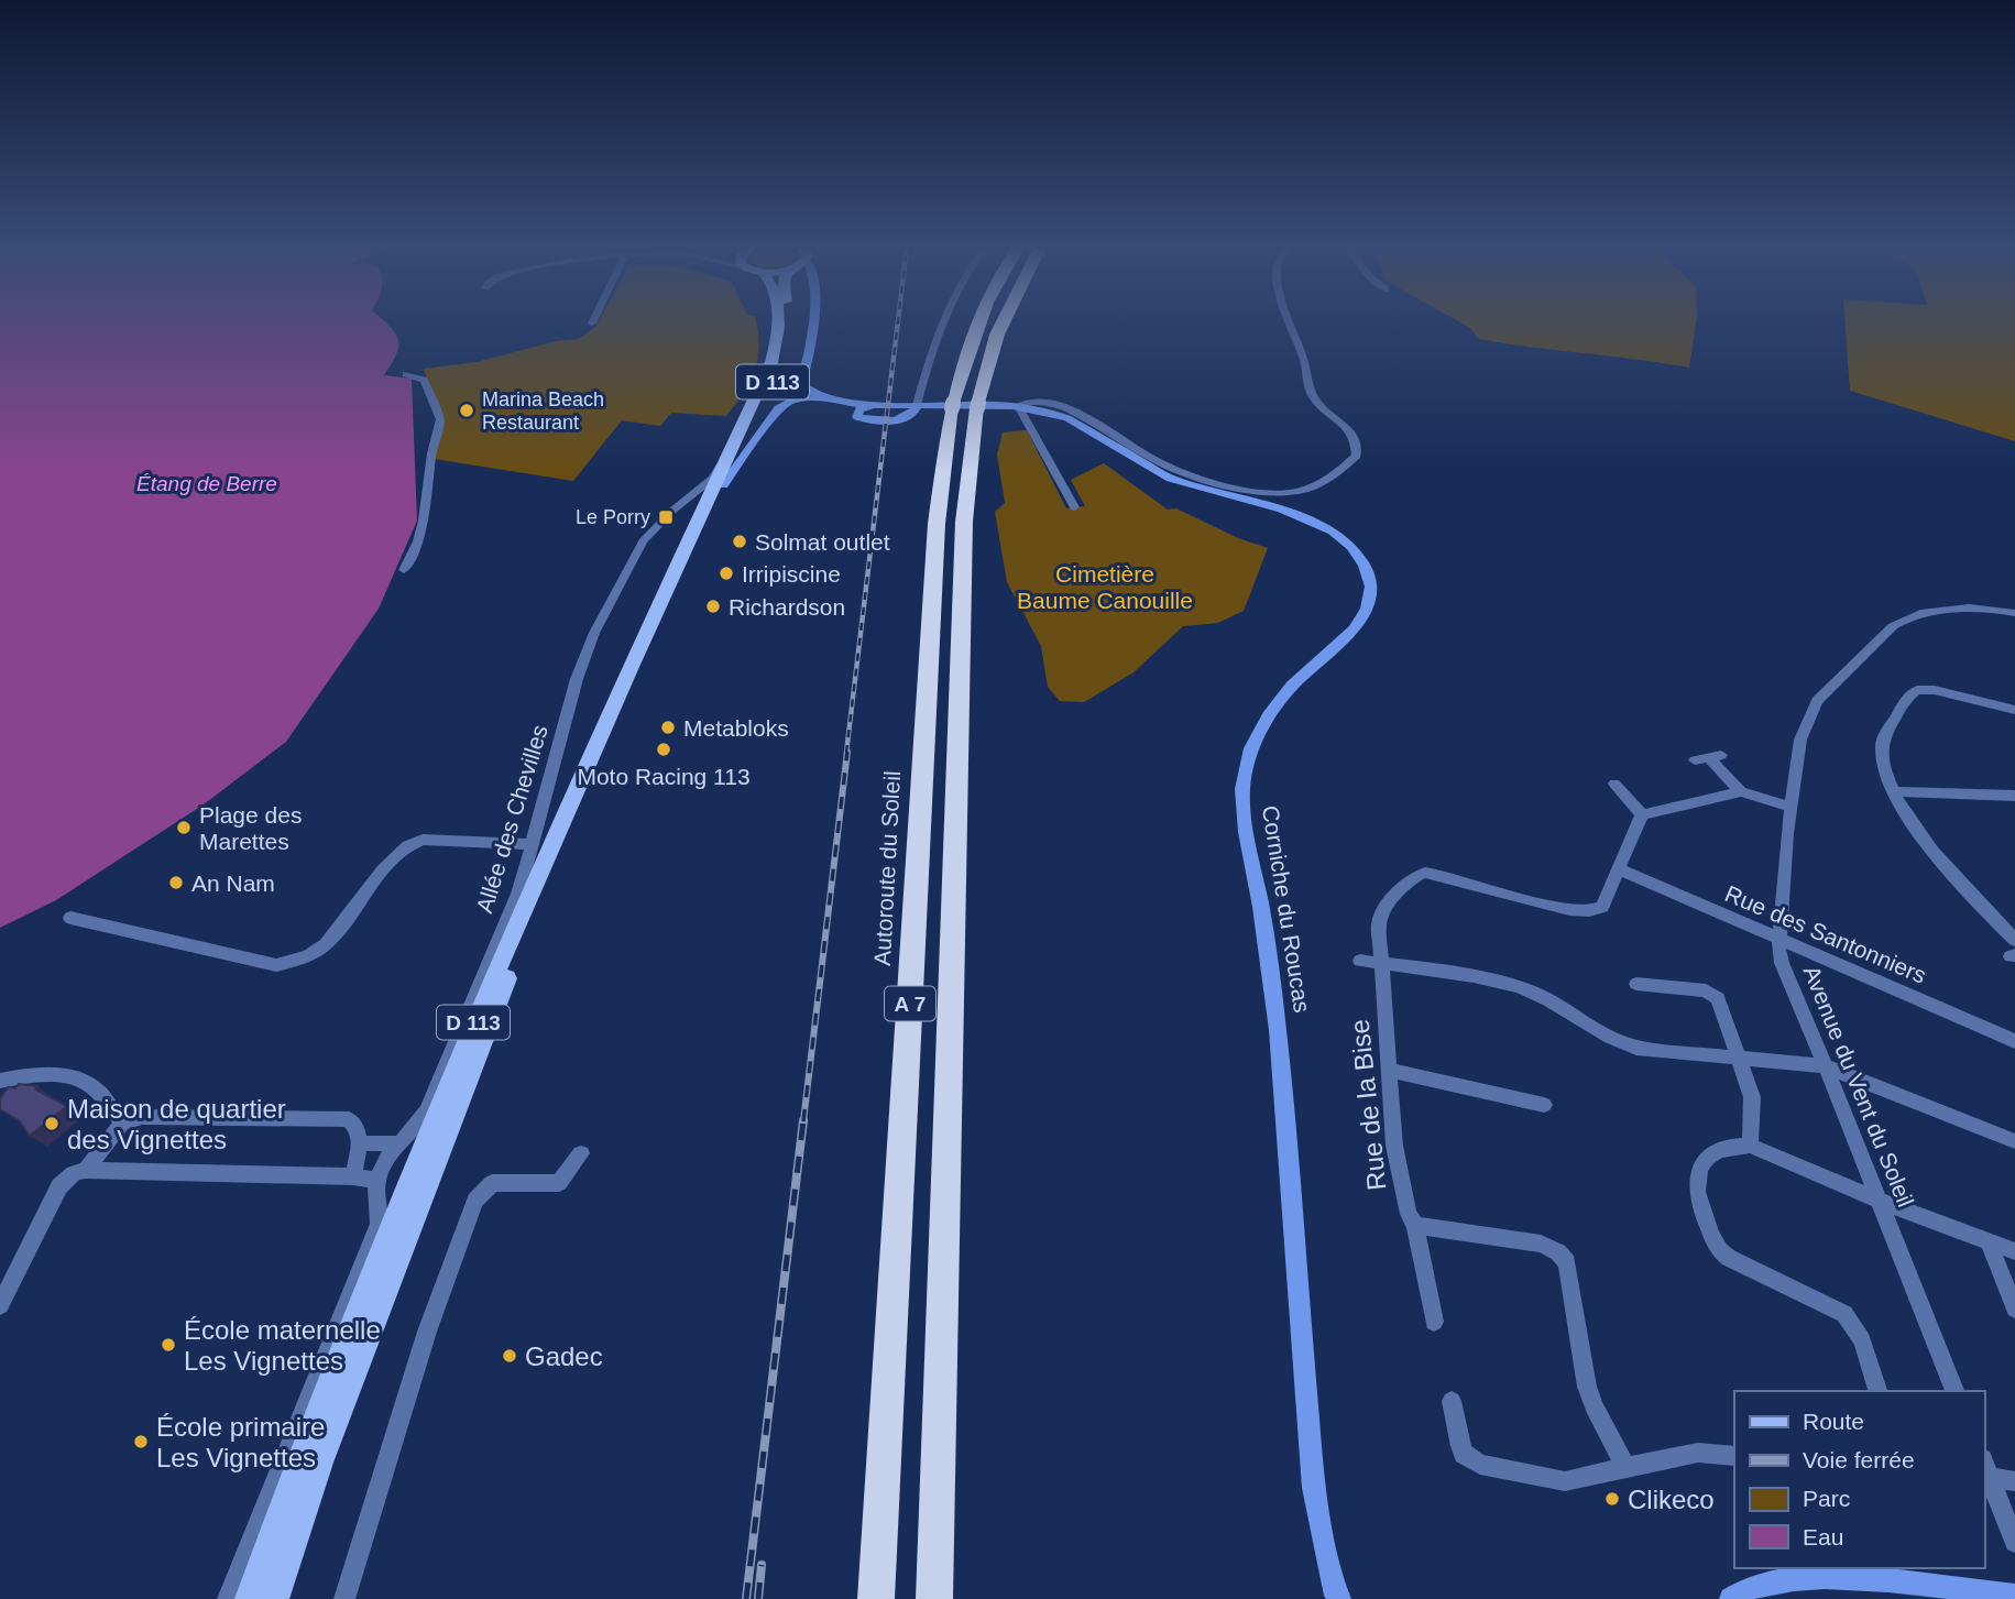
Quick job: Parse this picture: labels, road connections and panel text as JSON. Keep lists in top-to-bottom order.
{
  "streets": {
    "highway": ["Autoroute du Soleil", "A 7"],
    "main road": ["D 113", "Corniche du Roucas"],
    "street": [
      "Allée des Chevilles",
      "Rue des Santonniers",
      "Avenue du Vent du Soleil",
      "Rue de la Bise"
    ]
  },
  "crossings": [
    ["D 113", "Allée des Chevilles"],
    ["Rue des Santonniers", "Avenue du Vent du Soleil"],
    ["Rue des Santonniers", "Rue de la Bise"]
  ],
  "water": ["Étang de Berre"],
  "parks": ["Cimetière Baume Canouille"],
  "places": {
    "other": [
      "Marina Beach Restaurant",
      "Solmat outlet",
      "Irripiscine",
      "Richardson",
      "Metabloks",
      "Moto Racing 113",
      "Plage des Marettes",
      "An Nam",
      "Maison de quartier des Vignettes",
      "École maternelle Les Vignettes",
      "Gadec",
      "École primaire Les Vignettes",
      "Clikeco"
    ],
    "transit": ["Le Porry"]
  },
  "legend": [
    "Route",
    "Voie ferrée",
    "Parc",
    "Eau"
  ]
}
